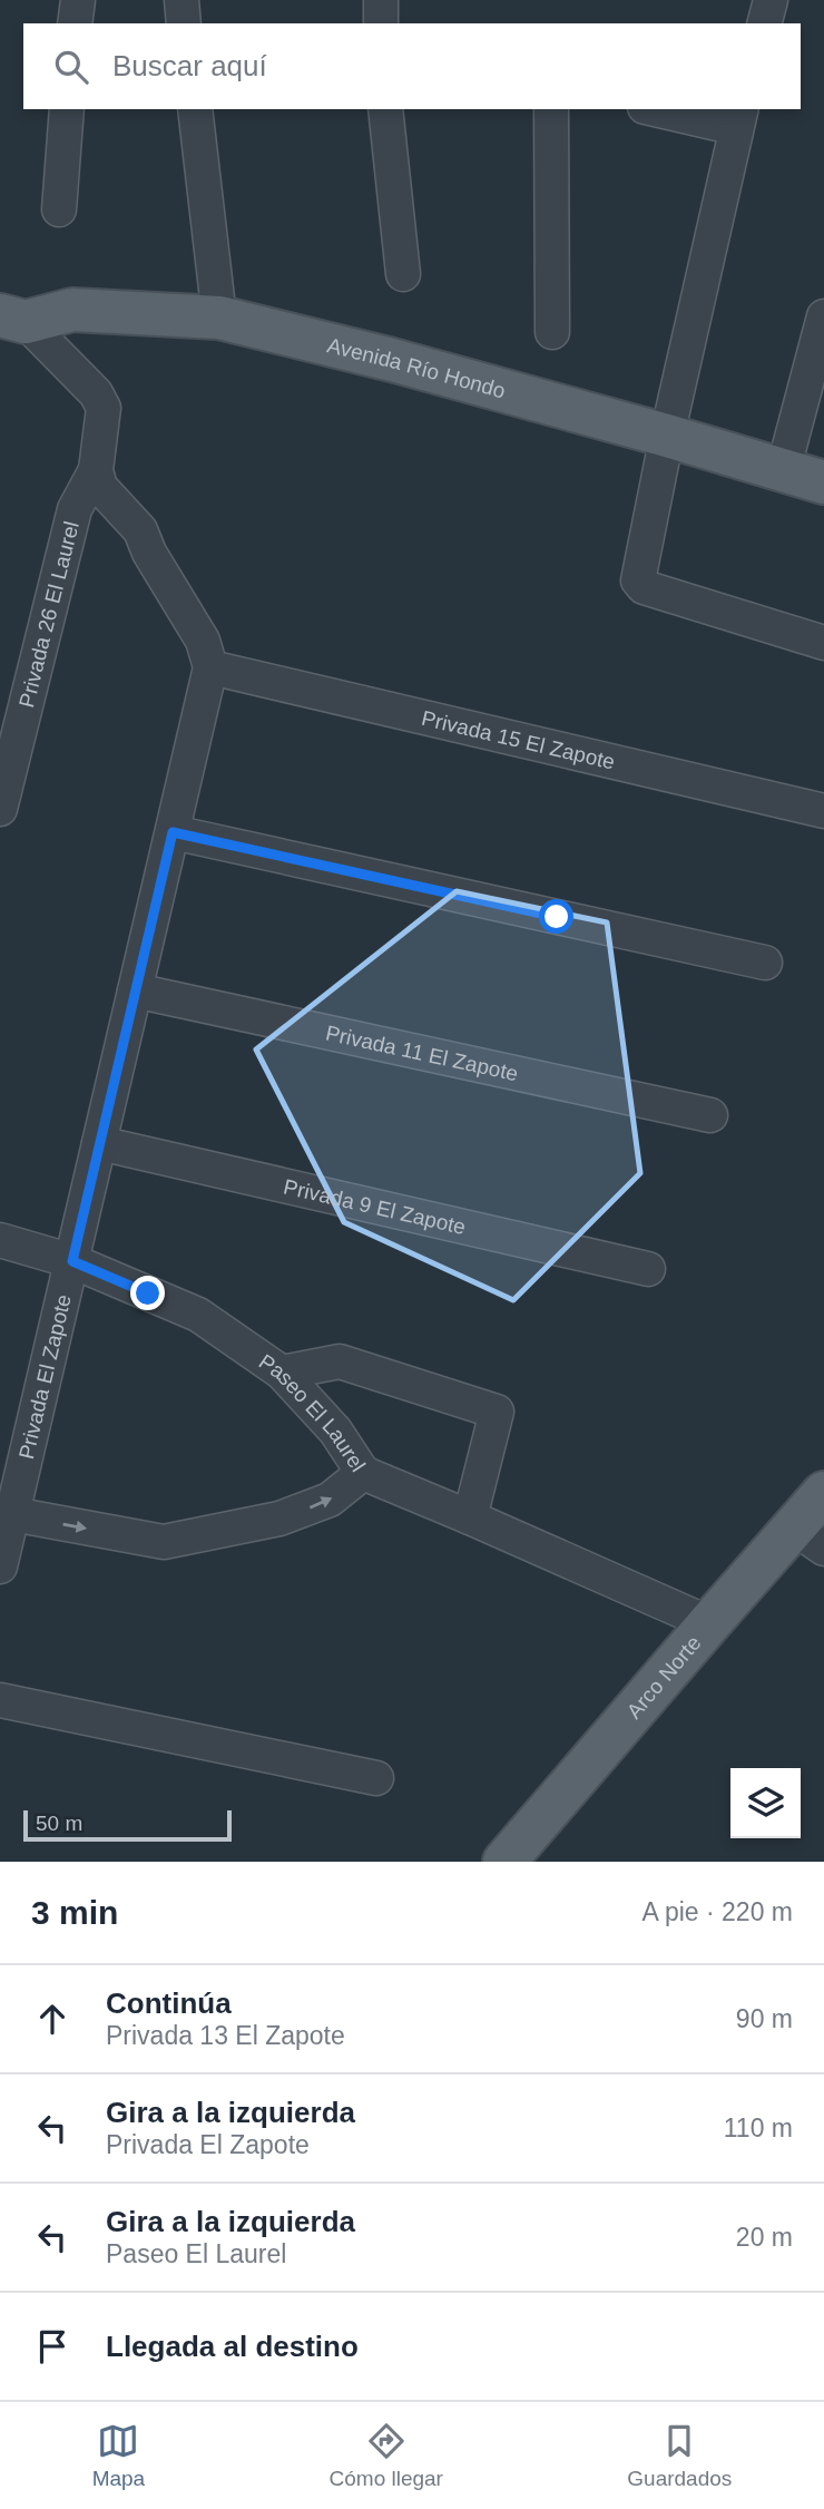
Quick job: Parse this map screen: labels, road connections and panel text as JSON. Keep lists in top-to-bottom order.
{
  "streets": {
    "main road": ["Avenida Río Hondo", "Arco Norte"],
    "street": [
      "Privada 26 El Laurel",
      "Privada 15 El Zapote",
      "Privada 11 El Zapote",
      "Privada 9 El Zapote",
      "Privada El Zapote",
      "Paseo El Laurel"
    ]
  },
  "crossings": [
    ["Privada 15 El Zapote", "Privada El Zapote"],
    ["Privada 11 El Zapote", "Privada El Zapote"],
    ["Privada 9 El Zapote", "Privada El Zapote"],
    ["Privada El Zapote", "Paseo El Laurel"]
  ],
  "scale_bar": "50 m",
  "page": {
    "search": "Buscar aquí",
    "scale": "50 m",
    "heading": ["3 min", "A pie · 220 m"],
    "list": [
      ["Continúa", "Privada 13 El Zapote", "90 m"],
      ["Gira a la izquierda", "Privada El Zapote", "110 m"],
      ["Gira a la izquierda", "Paseo El Laurel", "20 m"],
      "Llegada al destino"
    ],
    "nav": ["Mapa", "Cómo llegar", "Guardados"]
  }
}
